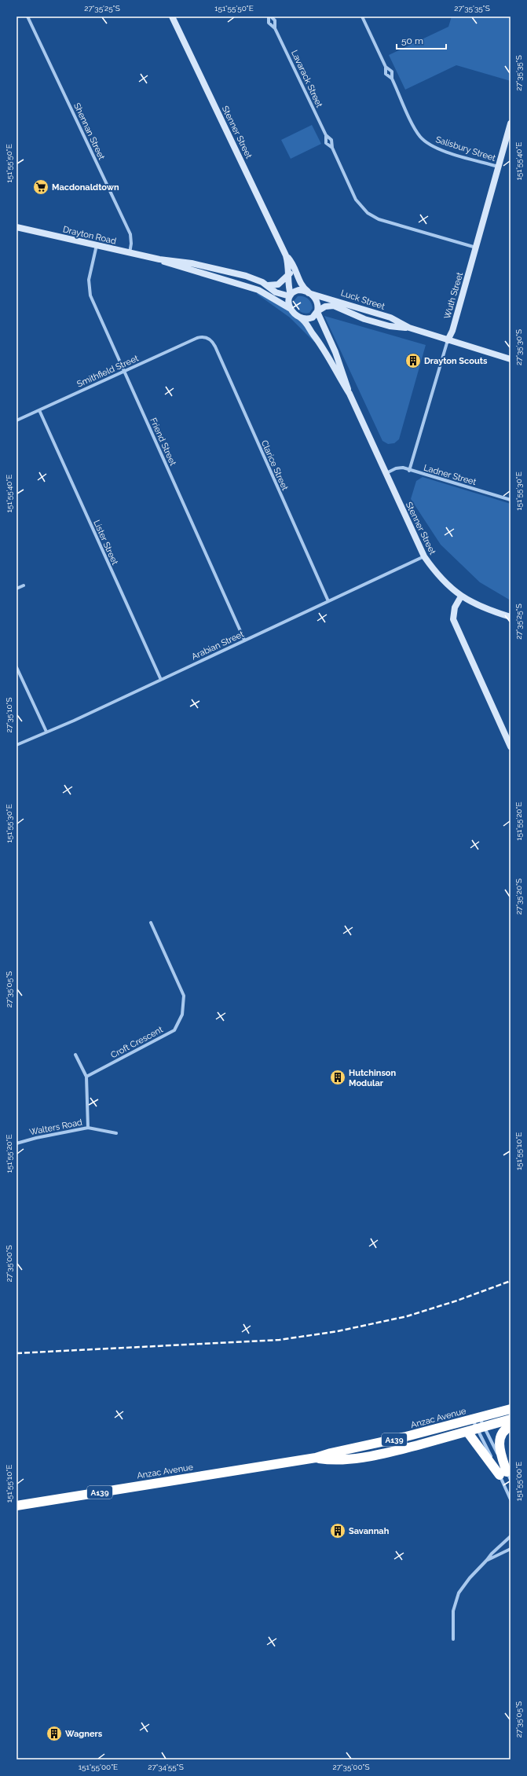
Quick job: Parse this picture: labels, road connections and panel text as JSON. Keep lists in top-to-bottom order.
{
  "streets": {
    "highway": ["Anzac Avenue", "A139"],
    "main road": [
      "Stenner Street",
      "Drayton Road",
      "Wuth Street",
      "Luck Street"
    ],
    "street": [
      "Lavarack Street",
      "Shennan Street",
      "Salisbury Street",
      "Smithfield Street",
      "Friend Street",
      "Clarice Street",
      "Ladner Street",
      "Lister Street",
      "Arabian Street",
      "Croft Crescent",
      "Walters Road"
    ]
  },
  "crossings": [
    ["Lavarack Street", "Wuth Street"],
    ["Shennan Street", "Drayton Road"],
    ["Stenner Street", "Drayton Road"],
    ["Stenner Street", "Luck Street"],
    ["Stenner Street", "Ladner Street"],
    ["Stenner Street", "Arabian Street"],
    ["Salisbury Street", "Wuth Street"],
    ["Drayton Road", "Luck Street"],
    ["Drayton Road", "Friend Street"],
    ["Wuth Street", "Luck Street"],
    ["Wuth Street", "Ladner Street"],
    ["Smithfield Street", "Friend Street"],
    ["Smithfield Street", "Clarice Street"],
    ["Smithfield Street", "Lister Street"],
    ["Friend Street", "Arabian Street"],
    ["Clarice Street", "Arabian Street"],
    ["Lister Street", "Arabian Street"]
  ],
  "places": {
    "supermarket": ["Macdonaldtown"],
    "building": [
      "Drayton Scouts",
      "Hutchinson Modular",
      "Savannah",
      "Wagners"
    ]
  },
  "scale_bar": "50 m",
  "coordinates": [
    "27°35'25\"S",
    "151°55'50\"E",
    "27°35'35\"S",
    "151°55'40\"E",
    "27°35'30\"S",
    "151°55'30\"E",
    "27°35'10\"S",
    "151°55'20\"E",
    "27°35'20\"S",
    "27°35'05\"S",
    "151°55'10\"E",
    "27°35'00\"S",
    "151°55'00\"E",
    "27°34'55\"S"
  ]
}
